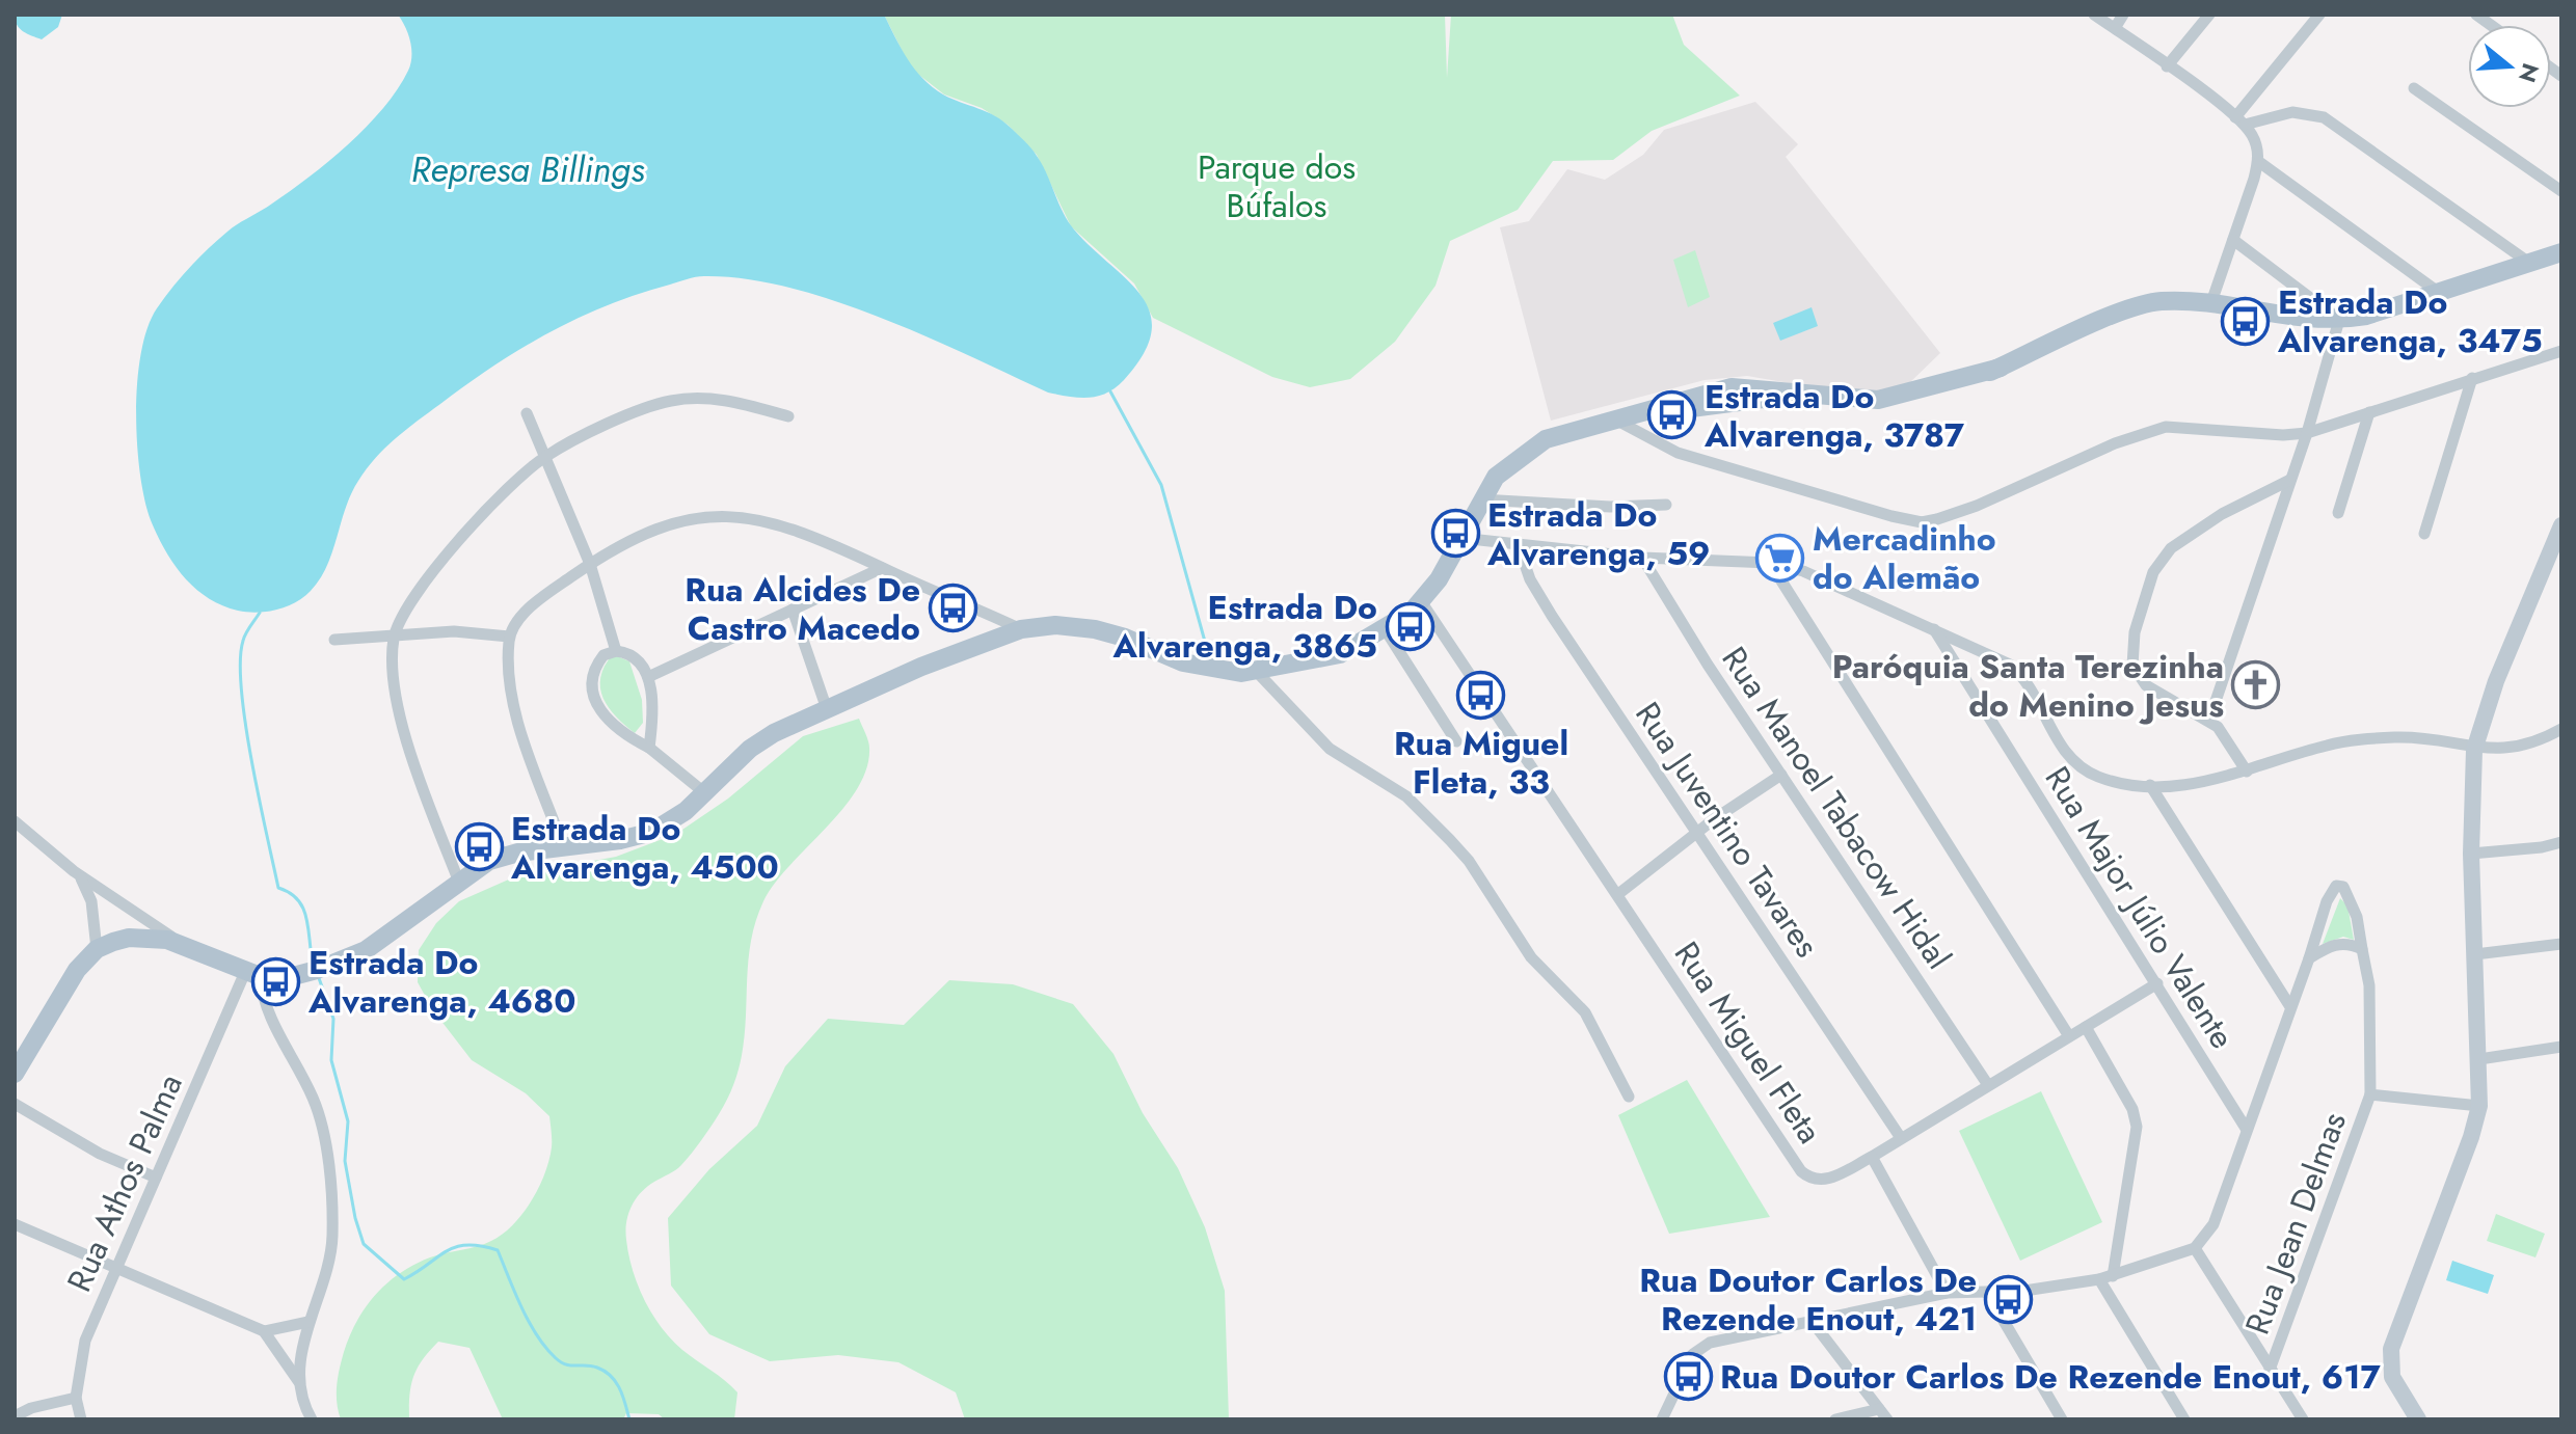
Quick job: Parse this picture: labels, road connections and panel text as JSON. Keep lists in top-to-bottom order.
{
  "streets": {
    "street": [
      "Rua Manoel Tabacow Hidal",
      "Rua Juventino Tavares",
      "Rua Major Júlio Valente",
      "Rua Miguel Fleta",
      "Rua Athos Palma",
      "Rua Jean Delmas"
    ]
  },
  "crossings": [
    ["Rua Manoel Tabacow Hidal", "Rua Miguel Fleta"],
    ["Rua Juventino Tavares", "Rua Miguel Fleta"],
    ["Rua Major Júlio Valente", "Rua Miguel Fleta"]
  ],
  "water": ["Represa Billings"],
  "parks": ["Parque dos Búfalos"],
  "places": {
    "bus stop": [
      "Estrada Do Alvarenga, 3475",
      "Estrada Do Alvarenga, 3787",
      "Estrada Do Alvarenga, 59",
      "Rua Alcides De Castro Macedo",
      "Estrada Do Alvarenga, 3865",
      "Rua Miguel Fleta, 33",
      "Estrada Do Alvarenga, 4500",
      "Estrada Do Alvarenga, 4680",
      "Rua Doutor Carlos De Rezende Enout, 421",
      "Rua Doutor Carlos De Rezende Enout, 617"
    ],
    "supermarket": ["Mercadinho do Alemão"],
    "church": ["Paróquia Santa Terezinha do Menino Jesus"]
  },
  "north": "right"
}
